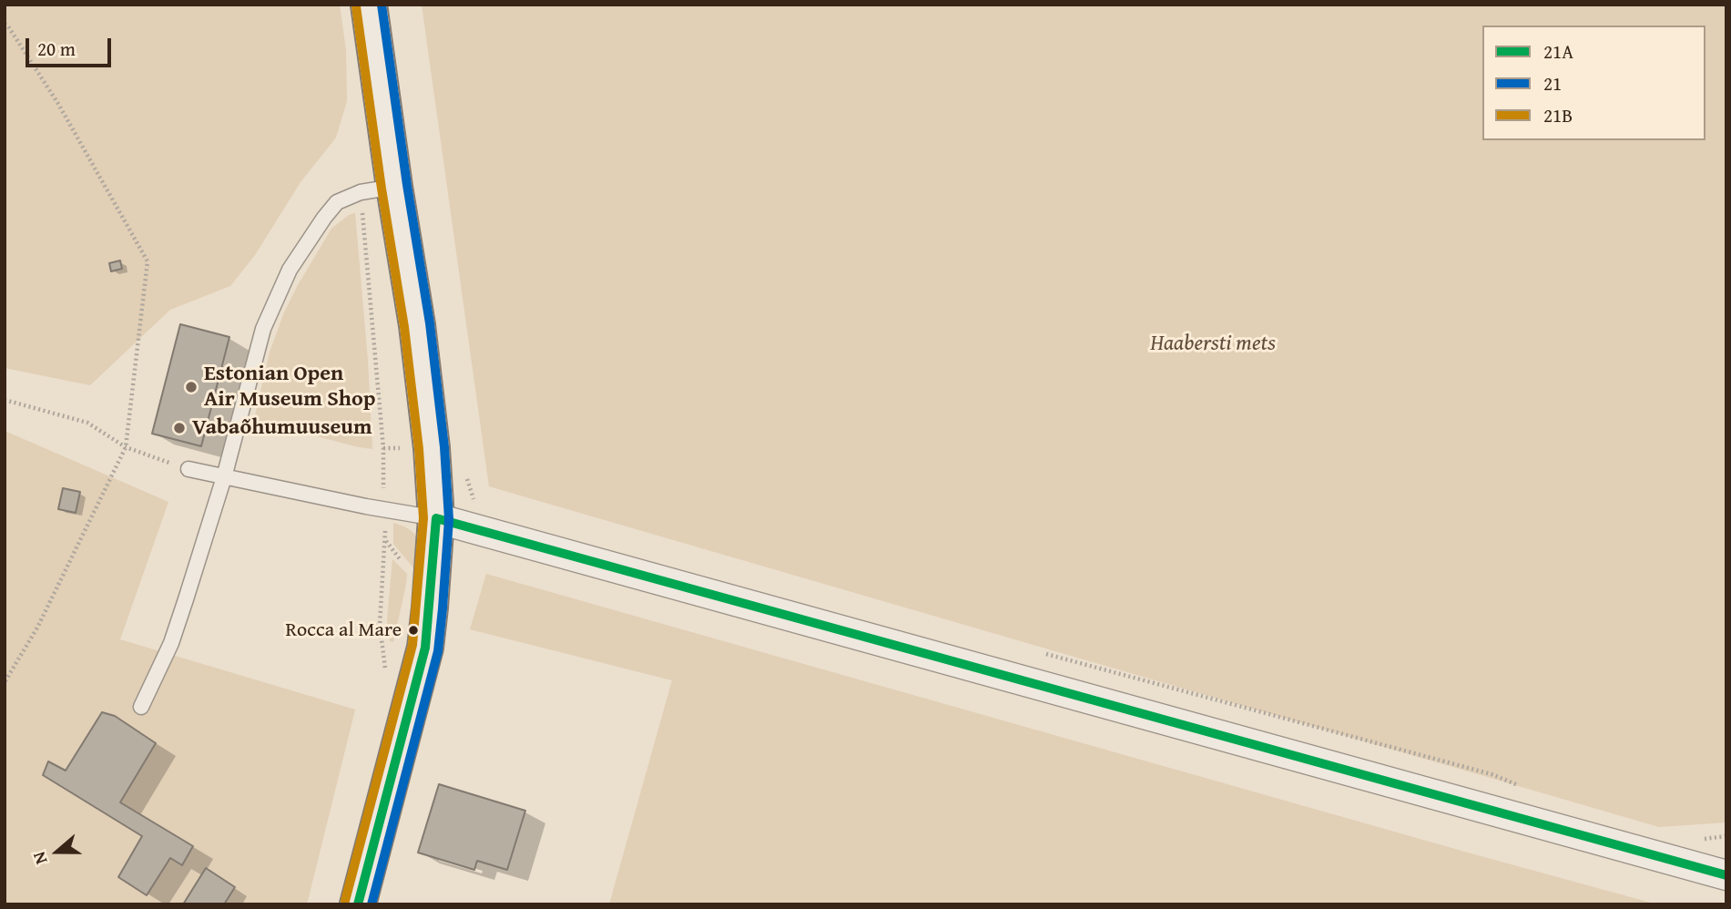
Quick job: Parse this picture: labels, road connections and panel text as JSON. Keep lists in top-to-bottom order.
{
  "parks": ["Haabersti mets"],
  "places": ["Estonian Open Air Museum Shop", "Vabaõhumuuseum", "Rocca al Mare"],
  "lines": ["transit line 21", "transit line 21B", "transit line 21A"],
  "legend": ["21A", "21", "21B"],
  "scale_bar": "20 m",
  "north": "left"
}
